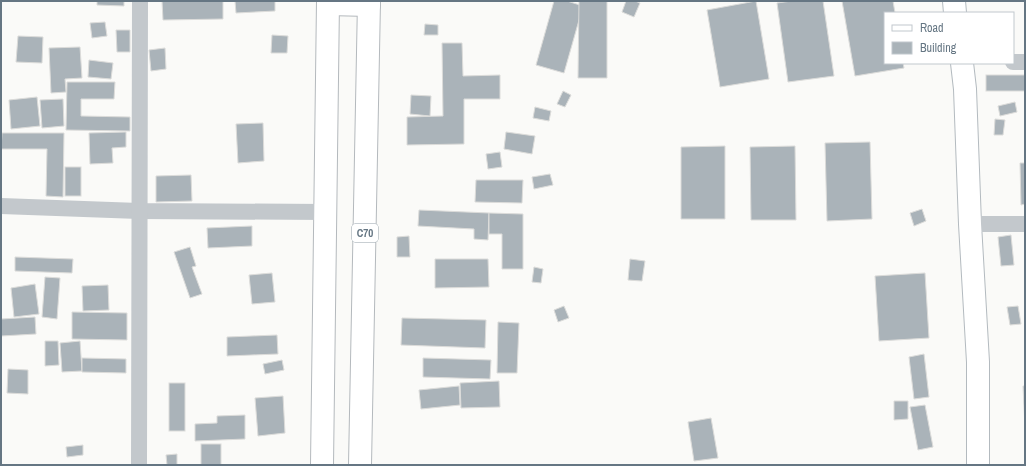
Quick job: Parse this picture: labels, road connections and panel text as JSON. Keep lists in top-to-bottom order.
{
  "streets": {
    "main road": ["C70"]
  },
  "legend": ["Road", "Building"]
}
